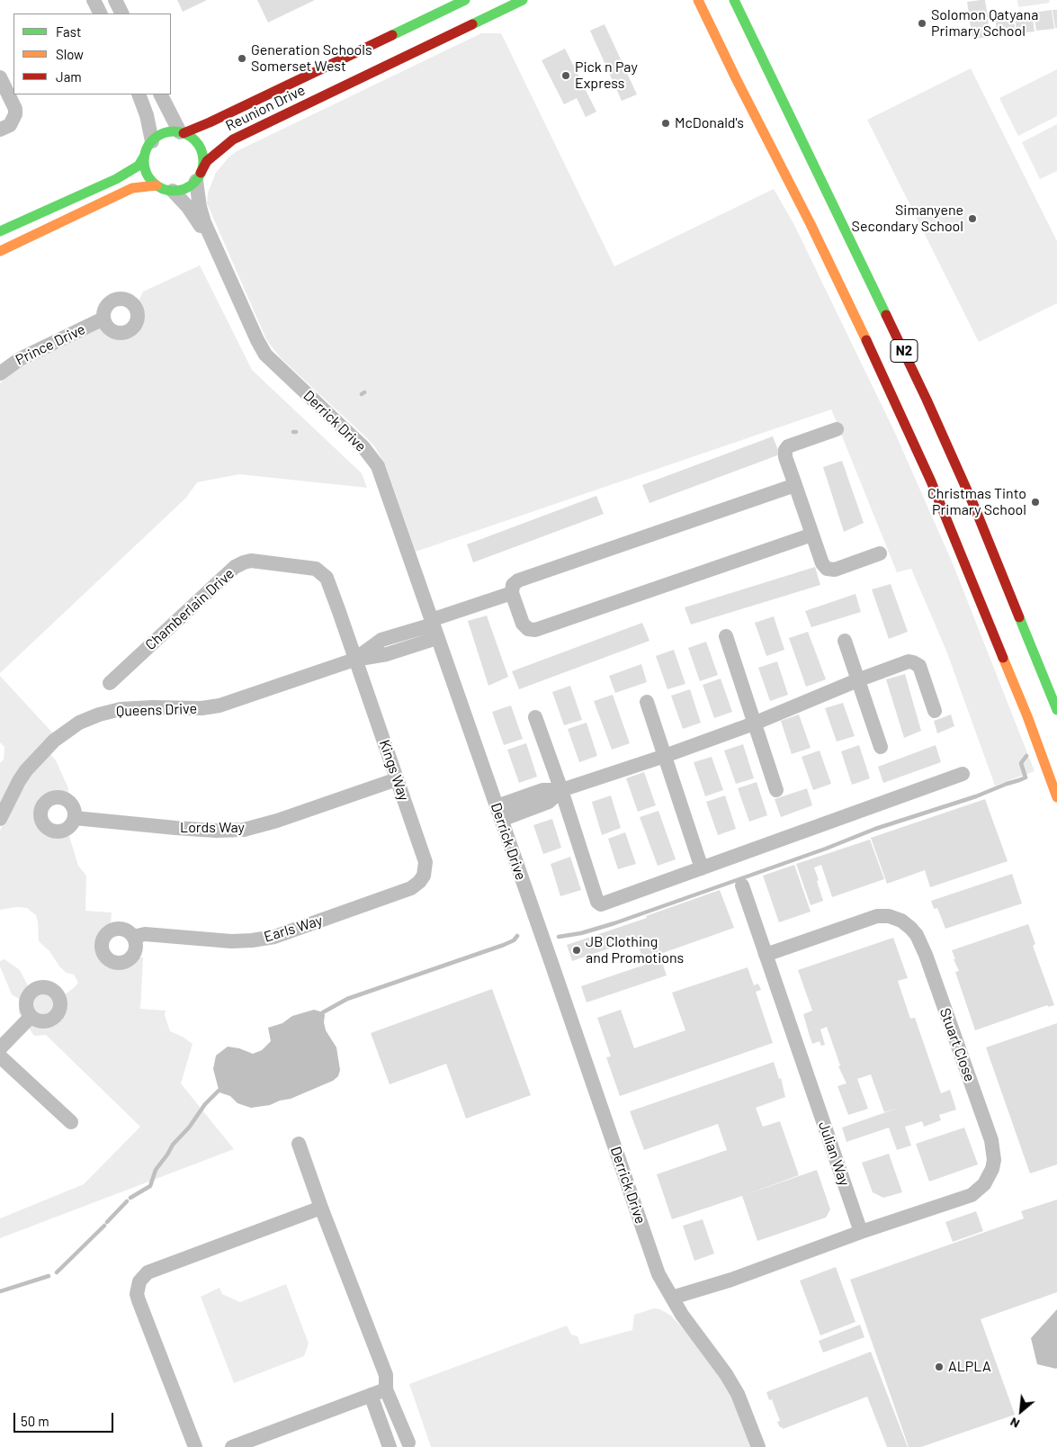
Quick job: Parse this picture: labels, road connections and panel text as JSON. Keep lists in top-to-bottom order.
{
  "streets": {
    "main road": ["Reunion Drive", "N2"],
    "street": [
      "Prince Drive",
      "Derrick Drive",
      "Chamberlain Drive",
      "Queens Drive",
      "Kings Way",
      "Lords Way",
      "Earls Way",
      "Stuart Close",
      "Julian Way"
    ]
  },
  "crossings": [
    ["Reunion Drive", "Derrick Drive"],
    ["Derrick Drive", "Queens Drive"],
    ["Chamberlain Drive", "Queens Drive"],
    ["Chamberlain Drive", "Kings Way"],
    ["Queens Drive", "Kings Way"],
    ["Kings Way", "Lords Way"],
    ["Kings Way", "Earls Way"],
    ["Stuart Close", "Julian Way"]
  ],
  "places": [
    "Solomon Qatyana Primary School",
    "Generation Schools Somerset West",
    "Pick n Pay Express",
    "McDonald's",
    "Simanyene Secondary School",
    "Christmas Tinto Primary School",
    "JB Clothing and Promotions",
    "ALPLA"
  ],
  "legend": ["Fast", "Slow", "Jam"],
  "scale_bar": "50 m",
  "north": "bottom left"
}
